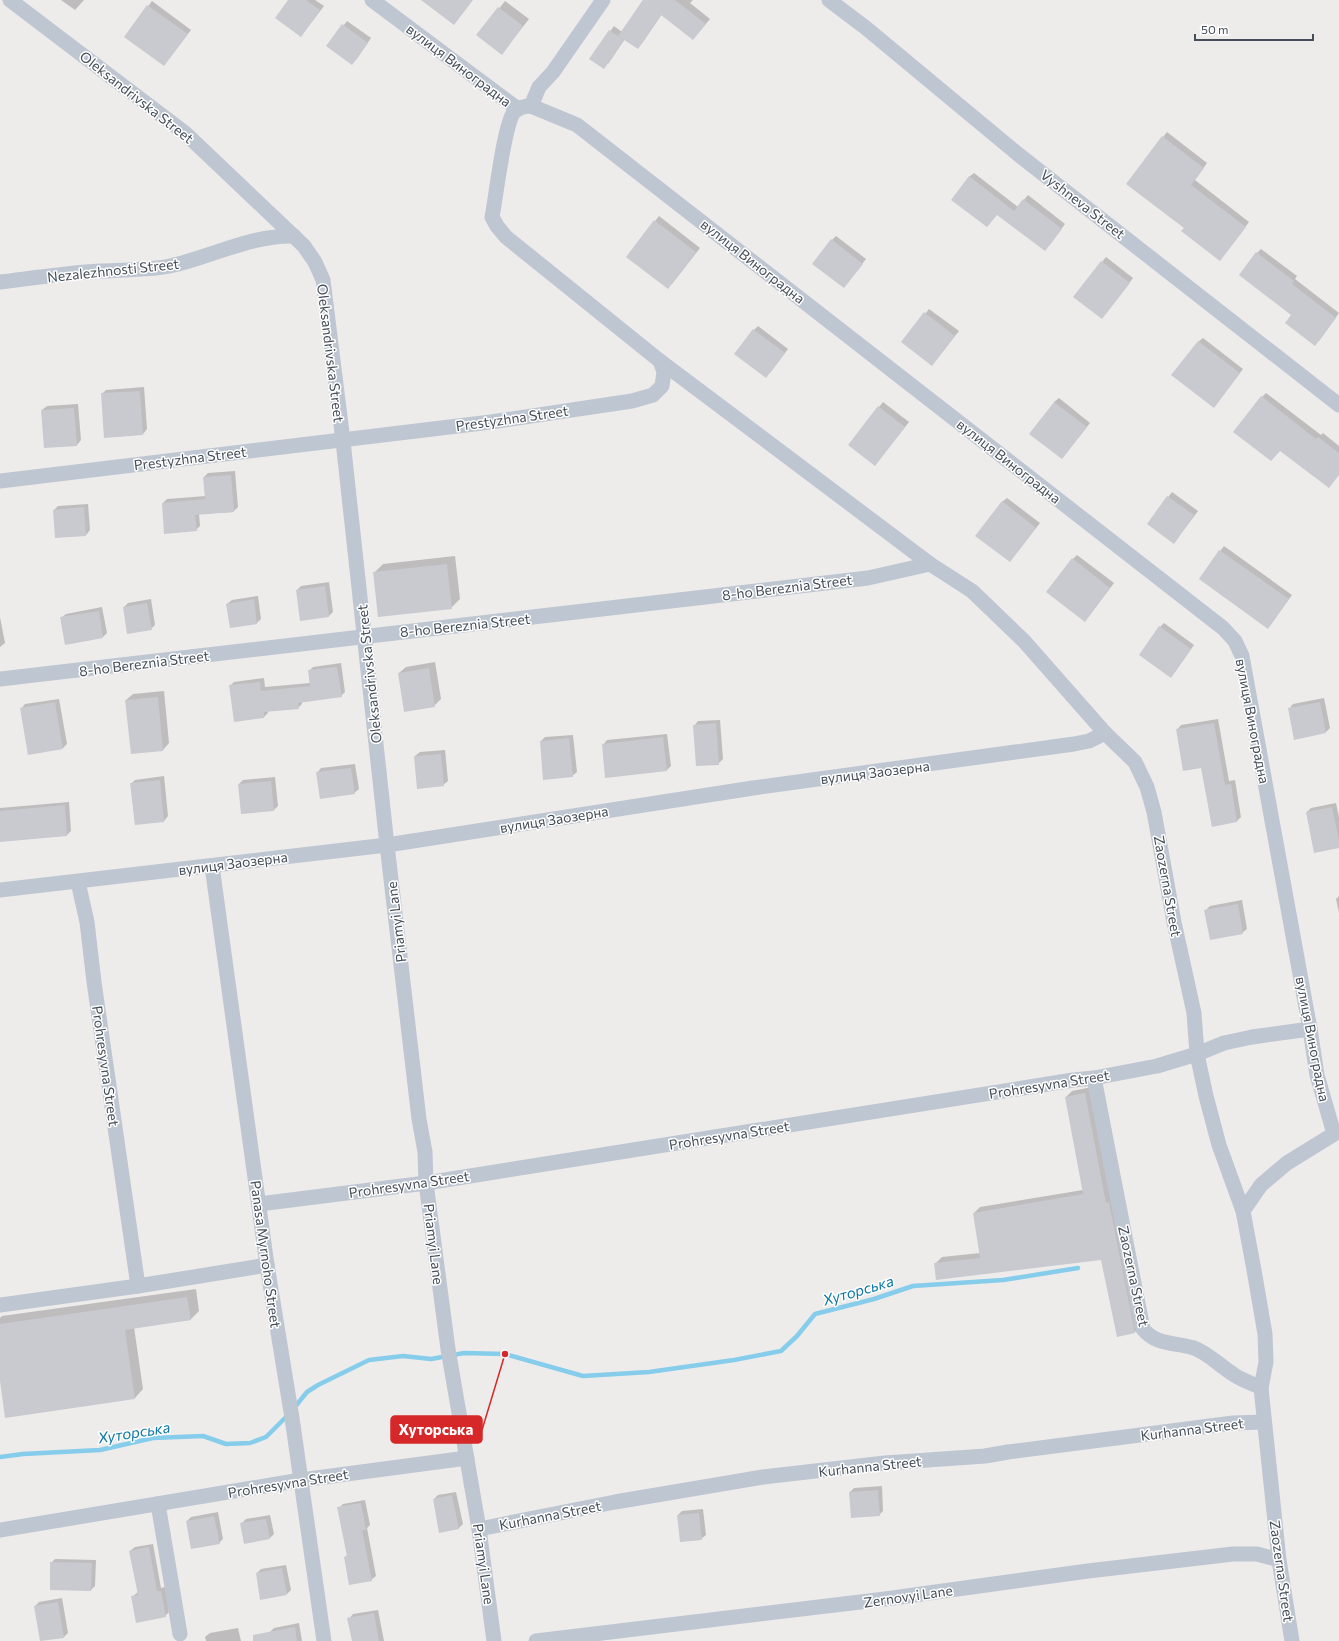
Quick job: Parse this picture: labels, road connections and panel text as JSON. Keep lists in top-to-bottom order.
{
  "streets": {
    "street": [
      "вулиця Виноградна",
      "Oleksandrivska Street",
      "Vyshneva Street",
      "Nezalezhnosti Street",
      "Prestyzhna Street",
      "8-ho Bereznia Street",
      "вулиця Заозерна",
      "Zaozerna Street",
      "Priamyi Lane",
      "Prohresyvna Street",
      "Panasa Myrnoho Street",
      "Kurhanna Street",
      "Zernovyi Lane"
    ]
  },
  "crossings": [
    ["вулиця Виноградна", "Prohresyvna Street"],
    ["Oleksandrivska Street", "Nezalezhnosti Street"],
    ["Oleksandrivska Street", "Prestyzhna Street"],
    ["Oleksandrivska Street", "8-ho Bereznia Street"],
    ["Oleksandrivska Street", "вулиця Заозерна"],
    ["Oleksandrivska Street", "Priamyi Lane"],
    ["Prestyzhna Street", "Zaozerna Street"],
    ["8-ho Bereznia Street", "Zaozerna Street"],
    ["вулиця Заозерна", "Zaozerna Street"],
    ["вулиця Заозерна", "Priamyi Lane"],
    ["вулиця Заозерна", "Prohresyvna Street"],
    ["вулиця Заозерна", "Panasa Myrnoho Street"],
    ["Zaozerna Street", "Prohresyvna Street"],
    ["Zaozerna Street", "Kurhanna Street"],
    ["Zaozerna Street", "Zernovyi Lane"],
    ["Priamyi Lane", "Prohresyvna Street"],
    ["Priamyi Lane", "Kurhanna Street"],
    ["Prohresyvna Street", "Panasa Myrnoho Street"]
  ],
  "water": ["Хуторська"],
  "places": ["Хуторська"],
  "scale_bar": "50 m"
}
